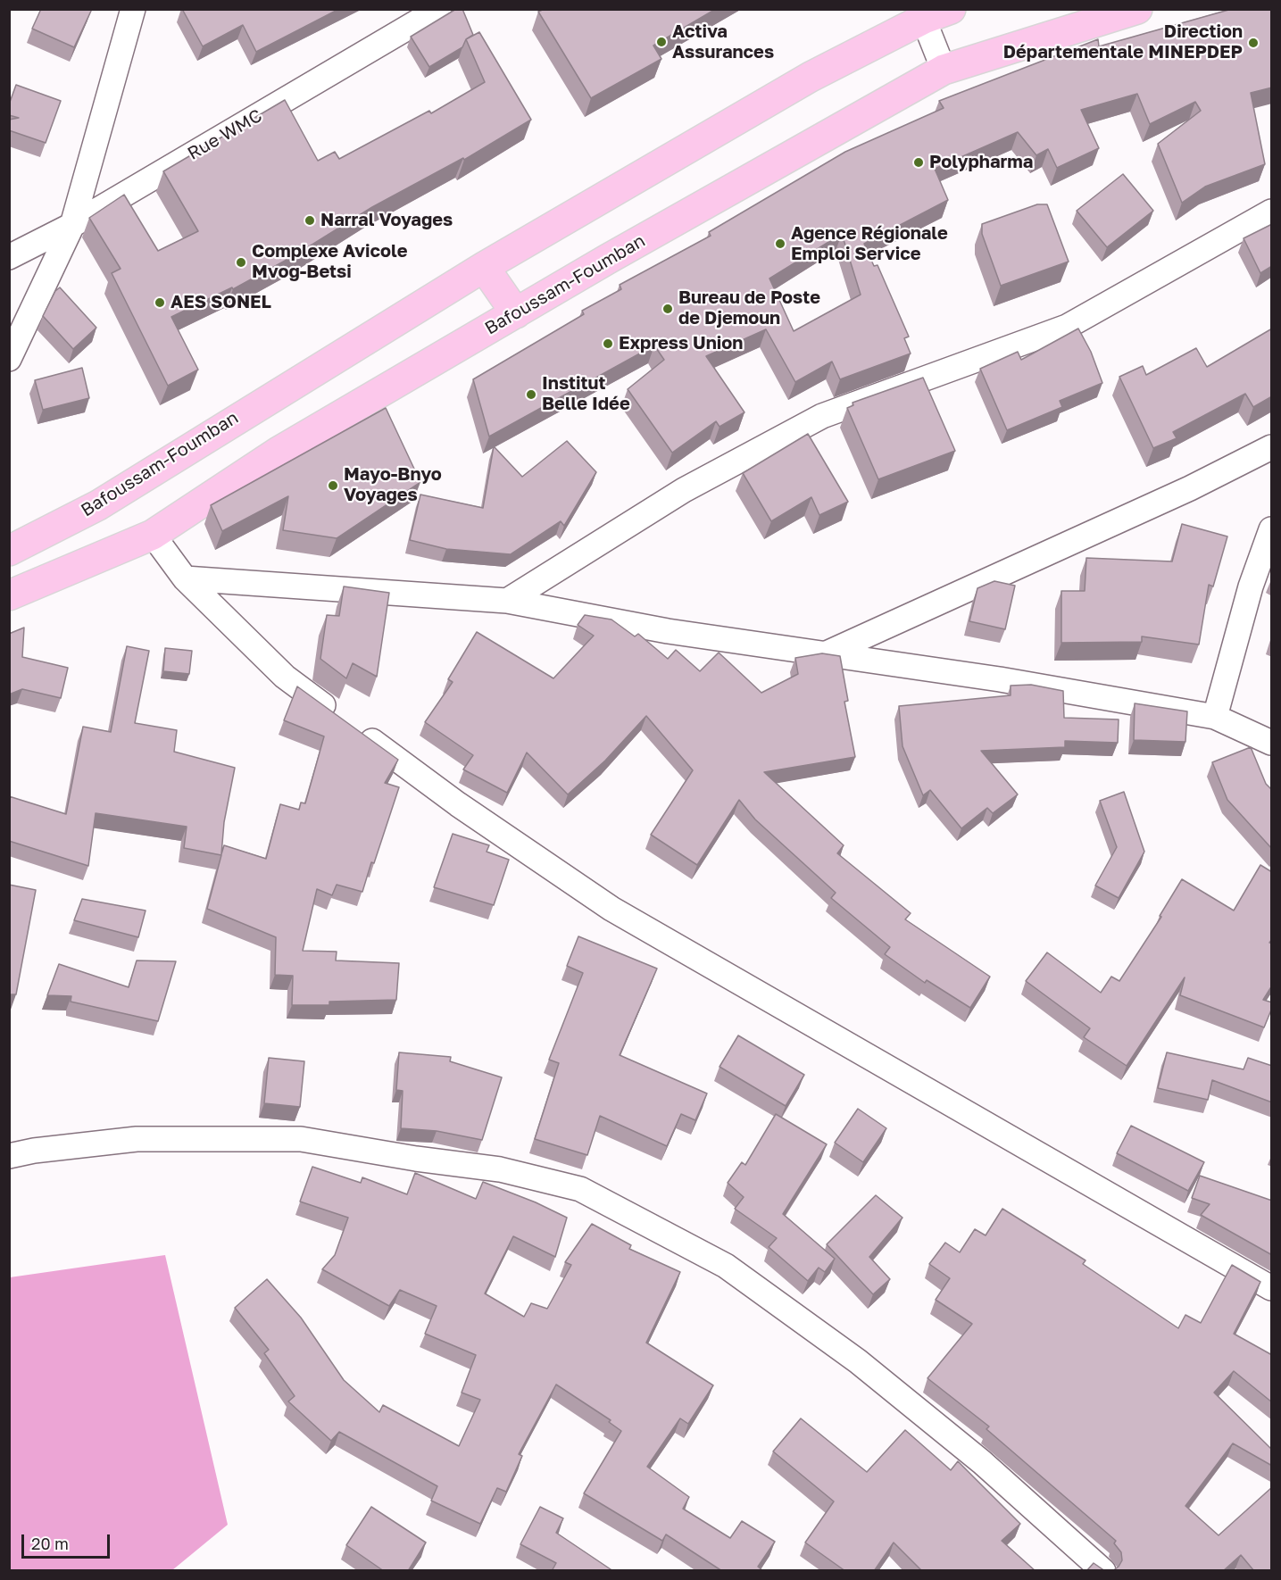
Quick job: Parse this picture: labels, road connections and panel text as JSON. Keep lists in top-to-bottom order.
{
  "streets": {
    "highway": ["Bafoussam-Foumban"],
    "street": ["Rue WMC"]
  },
  "places": [
    "Activa Assurances",
    "Direction Départementale MINEPDEP",
    "Polypharma",
    "Narral Voyages",
    "Agence Régionale Emploi Service",
    "Complexe Avicole Mvog-Betsi",
    "AES SONEL",
    "Bureau de Poste de Djemoun",
    "Express Union",
    "Institut Belle Idée",
    "Mayo-Bnyo Voyages"
  ],
  "scale_bar": "20 m"
}
